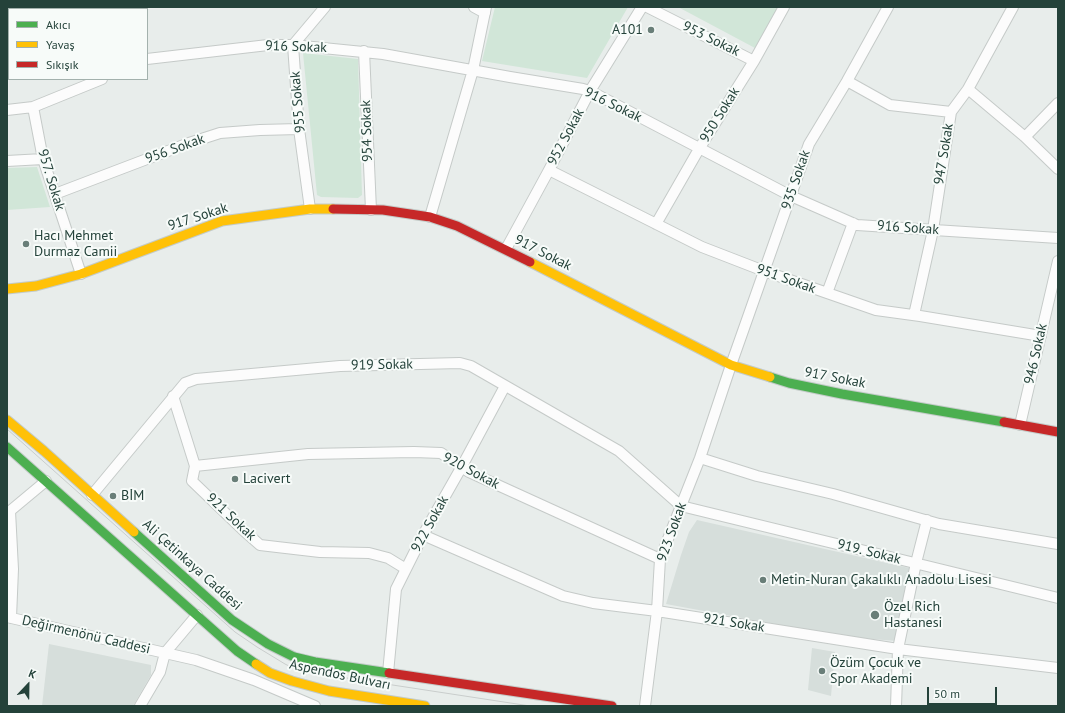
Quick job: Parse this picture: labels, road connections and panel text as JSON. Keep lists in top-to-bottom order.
{
  "streets": {
    "main road": ["917 Sokak", "Ali Çetinkaya Caddesi", "Aspendos Bulvarı"],
    "street": [
      "953 Sokak",
      "916 Sokak",
      "955 Sokak",
      "950 Sokak",
      "954 Sokak",
      "952 Sokak",
      "956 Sokak",
      "947 Sokak",
      "957. Sokak",
      "935 Sokak",
      "951 Sokak",
      "946 Sokak",
      "919 Sokak",
      "920 Sokak",
      "921 Sokak",
      "922 Sokak",
      "923 Sokak",
      "919. Sokak",
      "Değirmenönü Caddesi"
    ]
  },
  "crossings": [
    ["953 Sokak", "950 Sokak"],
    ["916 Sokak", "955 Sokak"],
    ["916 Sokak", "950 Sokak"],
    ["916 Sokak", "954 Sokak"],
    ["916 Sokak", "952 Sokak"],
    ["916 Sokak", "947 Sokak"],
    ["916 Sokak", "935 Sokak"],
    ["955 Sokak", "956 Sokak"],
    ["955 Sokak", "917 Sokak"],
    ["950 Sokak", "951 Sokak"],
    ["954 Sokak", "917 Sokak"],
    ["952 Sokak", "917 Sokak"],
    ["952 Sokak", "951 Sokak"],
    ["956 Sokak", "957. Sokak"],
    ["947 Sokak", "951 Sokak"],
    ["957. Sokak", "917 Sokak"],
    ["935 Sokak", "917 Sokak"],
    ["935 Sokak", "951 Sokak"],
    ["935 Sokak", "923 Sokak"],
    ["917 Sokak", "946 Sokak"],
    ["917 Sokak", "923 Sokak"],
    ["951 Sokak", "946 Sokak"],
    ["919 Sokak", "921 Sokak"],
    ["919 Sokak", "922 Sokak"],
    ["919 Sokak", "923 Sokak"],
    ["919 Sokak", "919. Sokak"],
    ["919 Sokak", "Ali Çetinkaya Caddesi"],
    ["920 Sokak", "921 Sokak"],
    ["920 Sokak", "922 Sokak"],
    ["920 Sokak", "923 Sokak"],
    ["921 Sokak", "922 Sokak"],
    ["921 Sokak", "923 Sokak"],
    ["922 Sokak", "Ali Çetinkaya Caddesi"],
    ["922 Sokak", "Aspendos Bulvarı"],
    ["923 Sokak", "919. Sokak"],
    ["Ali Çetinkaya Caddesi", "Aspendos Bulvarı"]
  ],
  "places": [
    "A101",
    "Hacı Mehmet Durmaz Camii",
    "Lacivert",
    "BİM",
    "Metin-Nuran Çakalıklı Anadolu Lisesi",
    "Özel Rich Hastanesi",
    "Özüm Çocuk ve Spor Akademi"
  ],
  "legend": ["Akıcı", "Yavaş", "Sıkışık"],
  "scale_bar": "50 m",
  "north": "top"
}
